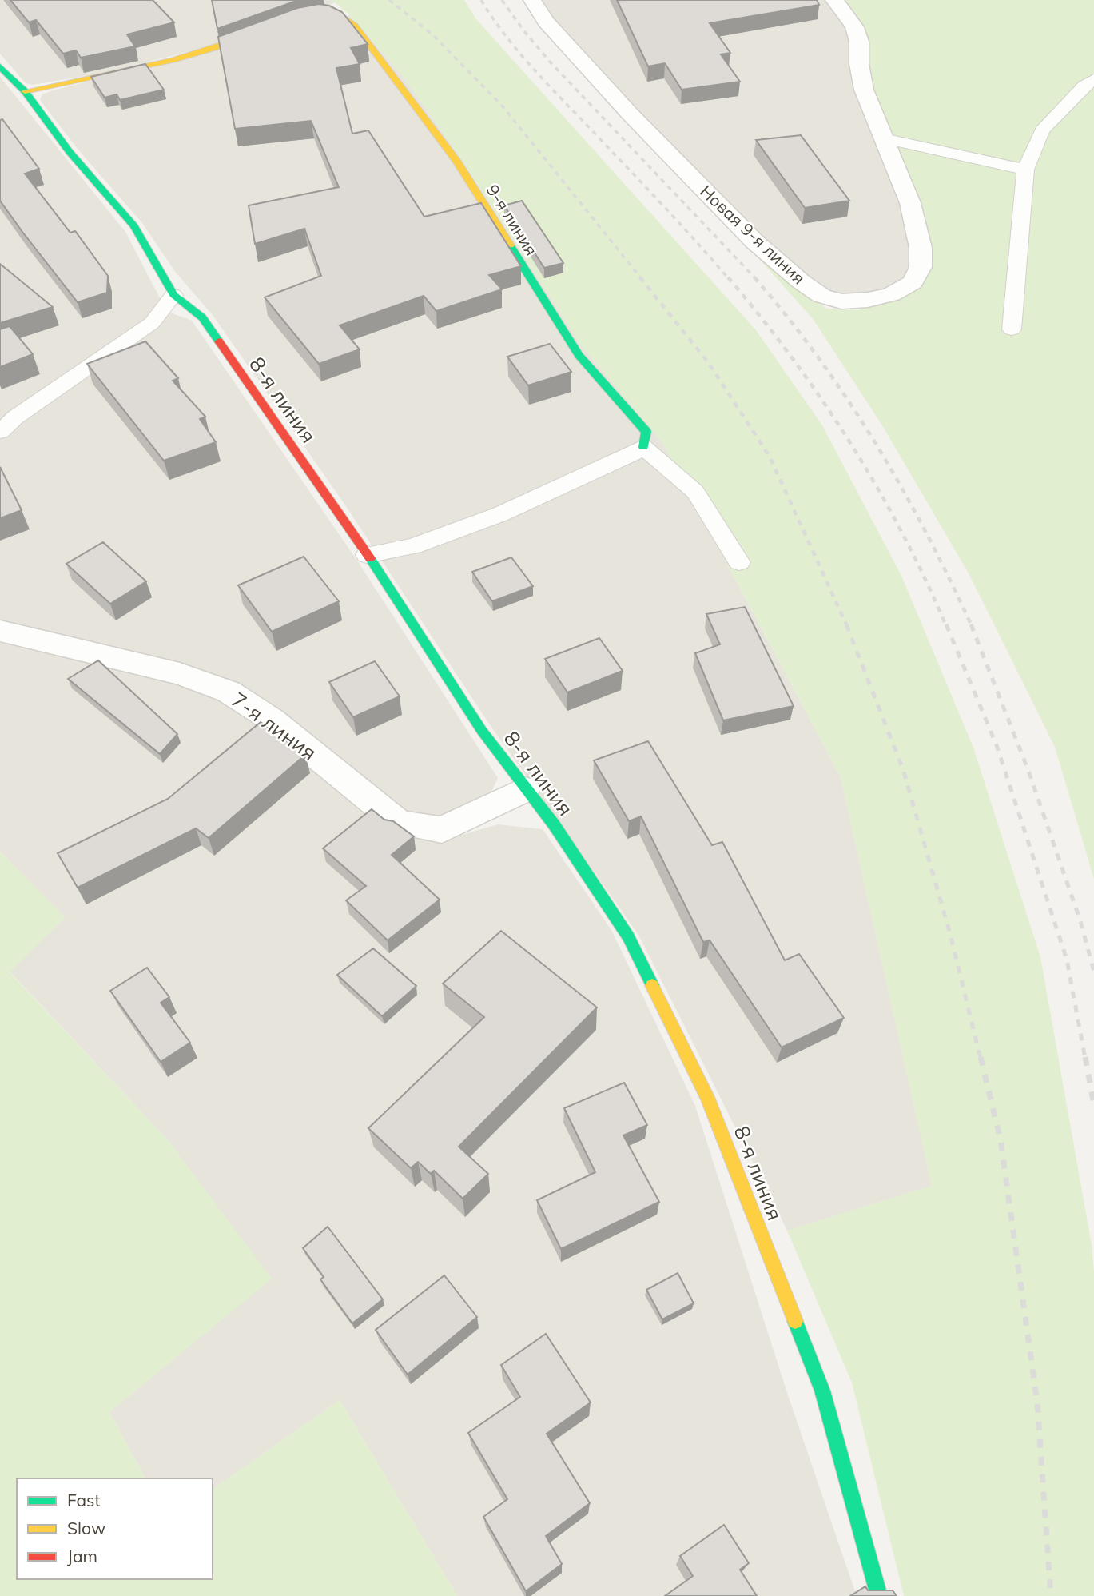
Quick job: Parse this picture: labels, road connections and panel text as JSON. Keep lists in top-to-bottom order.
{
  "streets": {
    "street": [
      "9-я линия",
      "Новая 9-я линия",
      "8-я линия",
      "7-я линия"
    ]
  },
  "crossings": [
    ["8-я линия", "7-я линия"]
  ],
  "legend": ["Fast", "Slow", "Jam"]
}
